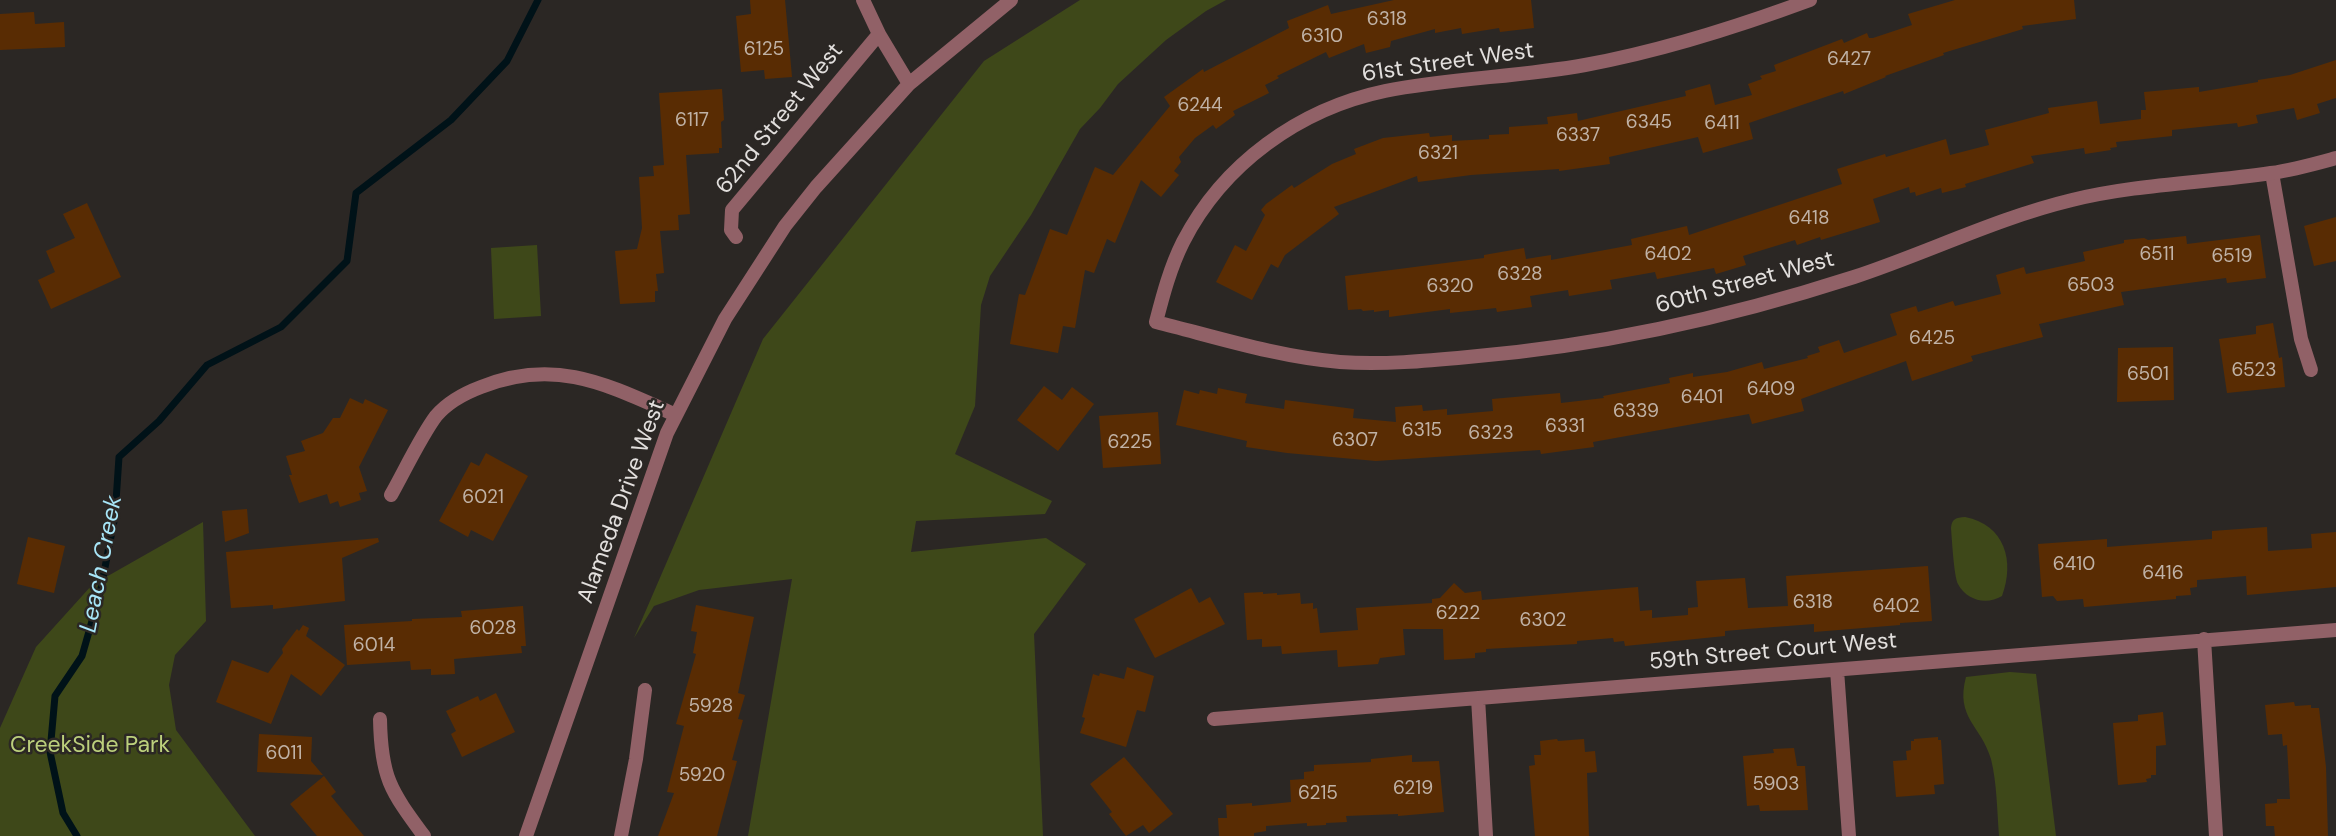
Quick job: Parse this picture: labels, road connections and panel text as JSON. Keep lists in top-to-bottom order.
{
  "streets": {
    "street": [
      "61st Street West",
      "62nd Street West",
      "60th Street West",
      "Alameda Drive West",
      "59th Street Court West"
    ]
  },
  "crossings": [
    ["61st Street West", "60th Street West"]
  ],
  "water": ["Leach Creek"],
  "parks": ["CreekSide Park"],
  "house_numbers": [
    "6318",
    "6310",
    "6125",
    "6427",
    "6244",
    "6117",
    "6345",
    "6411",
    "6337",
    "6321",
    "6418",
    "6402",
    "6511",
    "6519",
    "6328",
    "6503",
    "6320",
    "6425",
    "6523",
    "6501",
    "6409",
    "6401",
    "6339",
    "6331",
    "6315",
    "6323",
    "6307",
    "6225",
    "6021",
    "6410",
    "6416",
    "6318",
    "6402",
    "6222",
    "6302",
    "6028",
    "6014",
    "5928",
    "6011",
    "5920",
    "5903",
    "6219",
    "6215"
  ]
}
